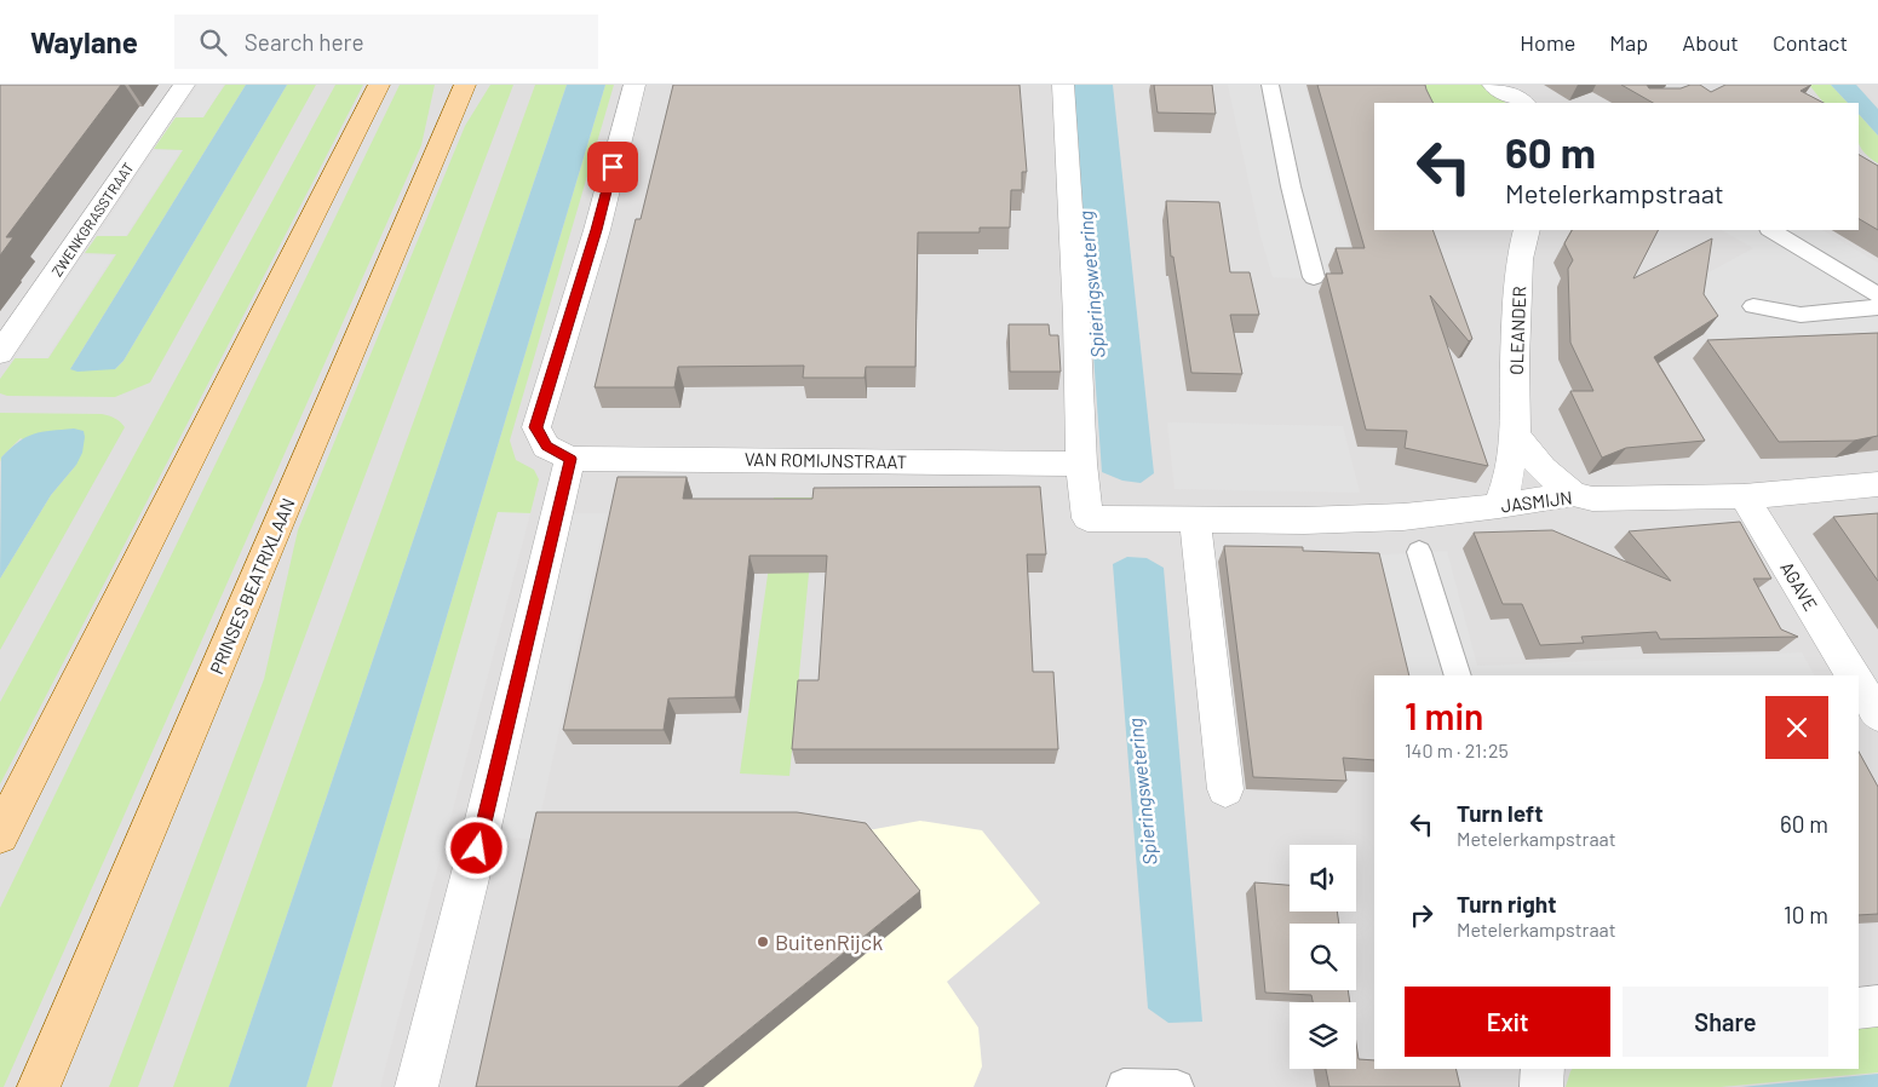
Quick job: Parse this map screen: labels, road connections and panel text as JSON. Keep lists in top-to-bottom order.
{
  "streets": {
    "main road": ["PRINSES BEATRIXLAAN"],
    "street": [
      "ZWENKGRASSTRAAT",
      "OLEANDER",
      "VAN ROMIJNSTRAAT",
      "JASMIJN",
      "AGAVE"
    ]
  },
  "crossings": [
    ["OLEANDER", "JASMIJN"],
    ["VAN ROMIJNSTRAAT", "JASMIJN"],
    ["JASMIJN", "AGAVE"]
  ],
  "water": ["Spieringswetering"],
  "places": ["BuitenRijck"],
  "page": {
    "header": "Waylane",
    "search": "Search here",
    "nav": [
      "Home",
      "Map",
      "About",
      "Contact"
    ],
    "turn": ["60 m", "Metelerkampstraat"],
    "heading": ["1 min", "140 m · 21:25"],
    "list": [
      {
        "name": "Turn left",
        "note": "Metelerkampstraat",
        "value": "60 m"
      },
      {
        "name": "Turn right",
        "note": "Metelerkampstraat",
        "value": "10 m"
      }
    ],
    "buttons": ["Exit", "Share"]
  }
}
